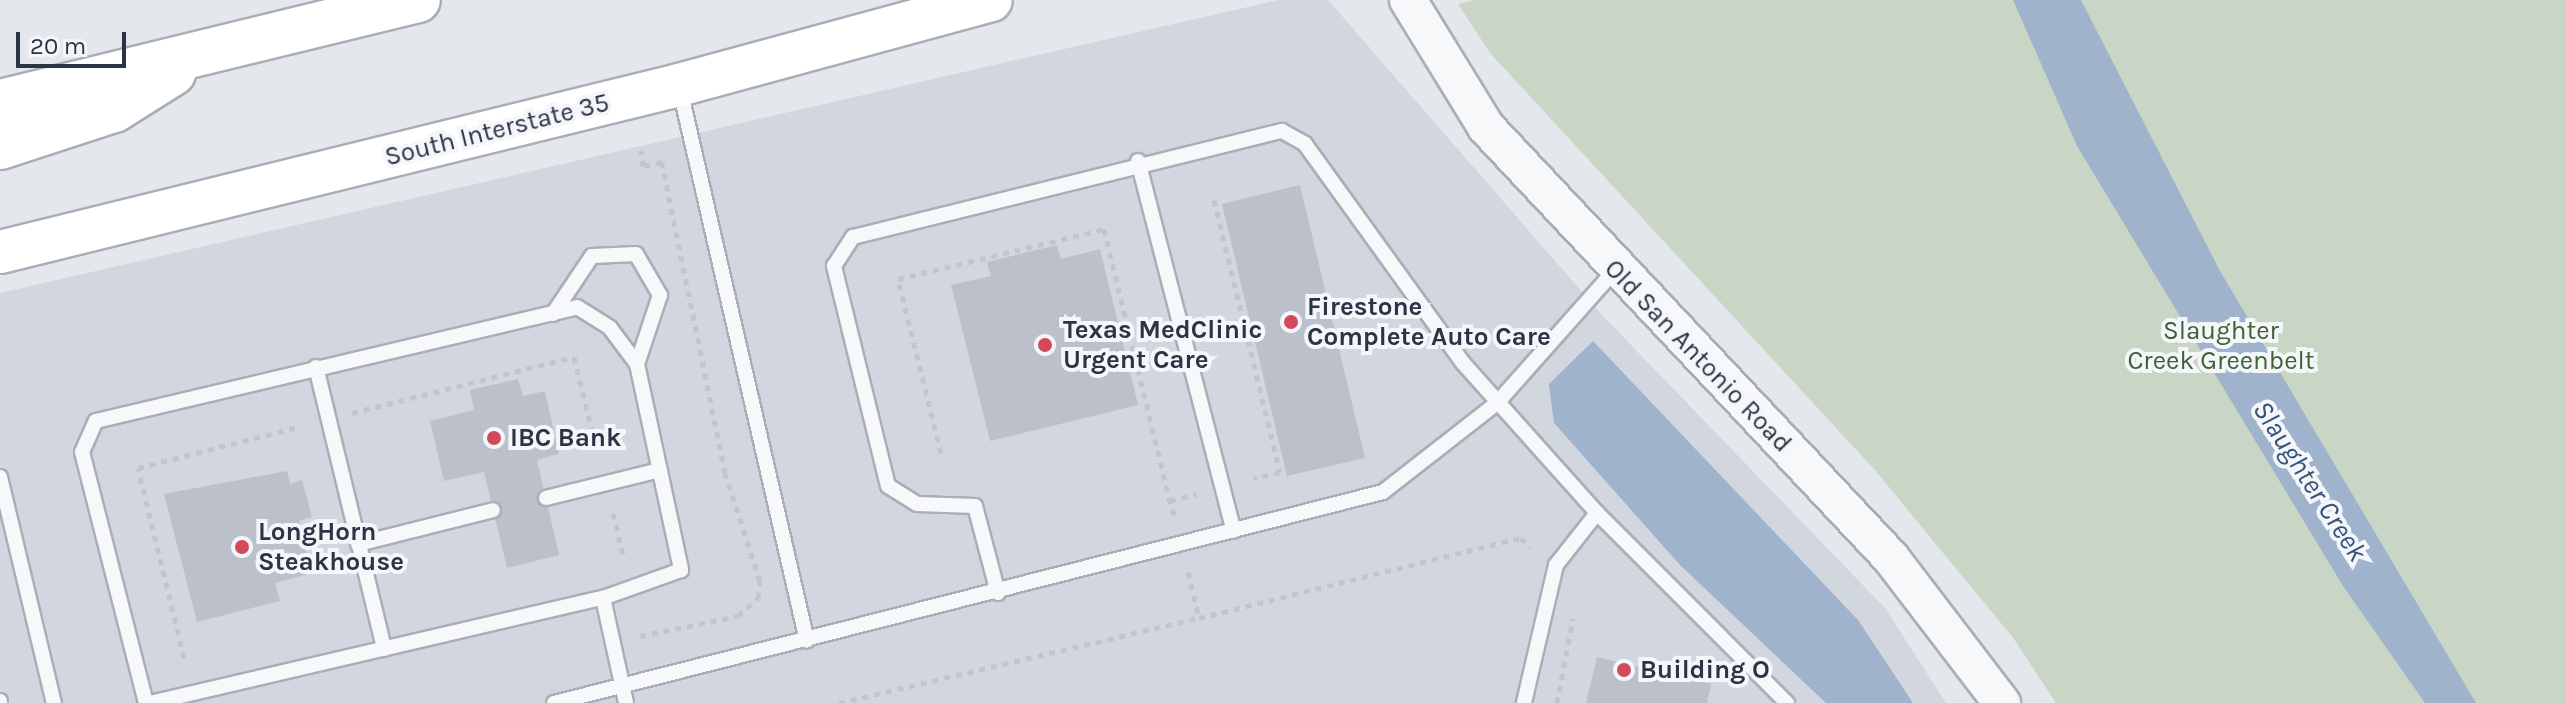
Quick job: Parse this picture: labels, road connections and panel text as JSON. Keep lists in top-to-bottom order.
{
  "streets": {
    "main road": ["South Interstate 35"],
    "street": ["Old San Antonio Road"]
  },
  "water": ["Slaughter Creek"],
  "parks": ["Slaughter Creek Greenbelt"],
  "places": [
    "Firestone Complete Auto Care",
    "Texas MedClinic Urgent Care",
    "IBC Bank",
    "LongHorn Steakhouse",
    "Building O"
  ],
  "scale_bar": "20 m"
}
